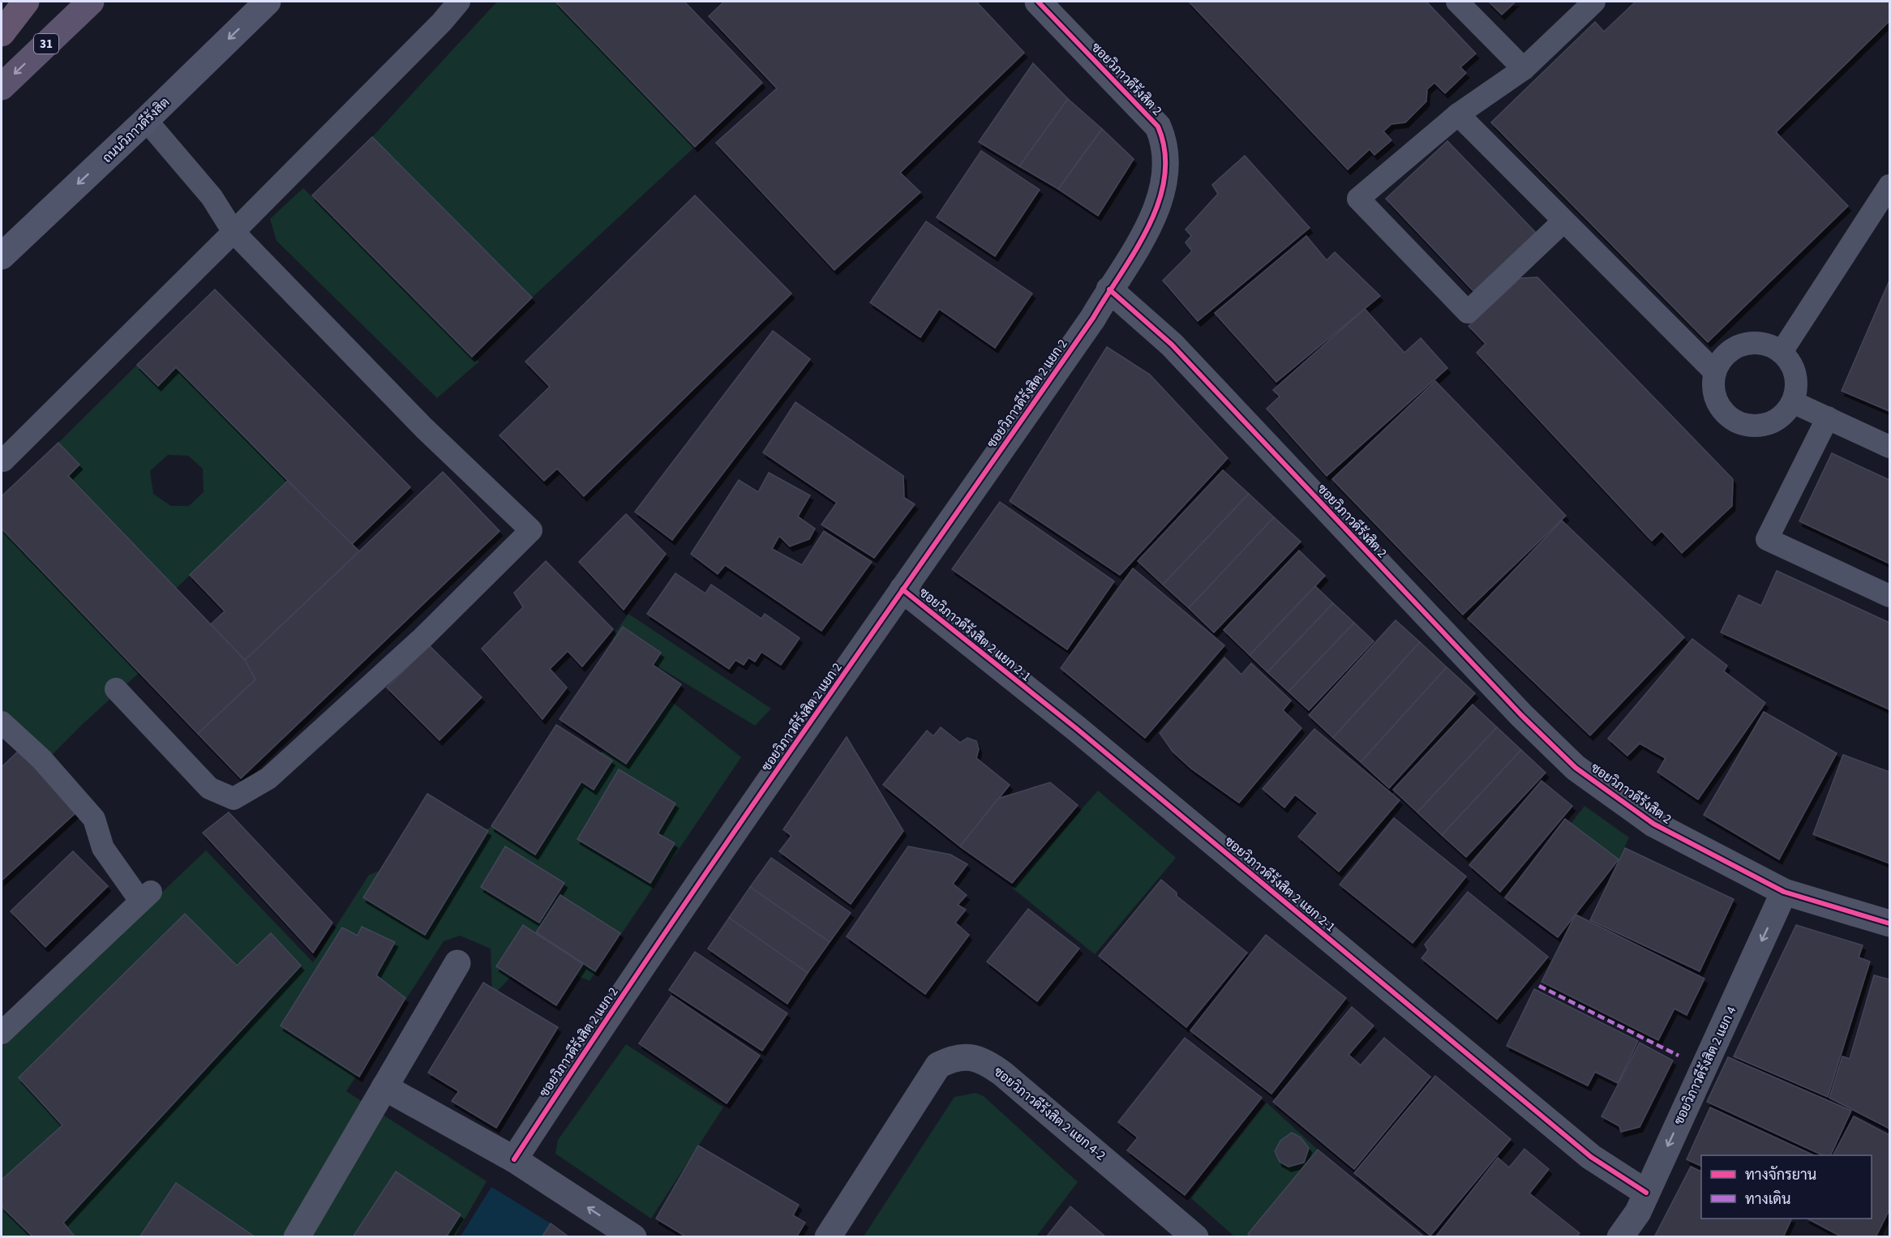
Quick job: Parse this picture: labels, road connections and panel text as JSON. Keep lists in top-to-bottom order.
{
  "streets": {
    "highway": ["31"],
    "main road": ["ถนนวิภาวดีรังสิต"],
    "street": [
      "ซอยวิภาวดีรังสิต 2",
      "ซอยวิภาวดีรังสิต 2 แยก 2",
      "ซอยวิภาวดีรังสิต 2 แยก 2-1",
      "ซอยวิภาวดีรังสิต 2 แยก 4",
      "ซอยวิภาวดีรังสิต 2 แยก 4-2"
    ]
  },
  "crossings": [
    ["ซอยวิภาวดีรังสิต 2", "ซอยวิภาวดีรังสิต 2 แยก 2"],
    ["ซอยวิภาวดีรังสิต 2", "ซอยวิภาวดีรังสิต 2 แยก 4"],
    ["ซอยวิภาวดีรังสิต 2 แยก 2", "ซอยวิภาวดีรังสิต 2 แยก 2-1"],
    ["ซอยวิภาวดีรังสิต 2 แยก 2-1", "ซอยวิภาวดีรังสิต 2 แยก 4"]
  ],
  "one_way": ["ถนนวิภาวดีรังสิต", "ซอยวิภาวดีรังสิต 2 แยก 4"],
  "legend": ["ทางจักรยาน", "ทางเดิน"]
}
